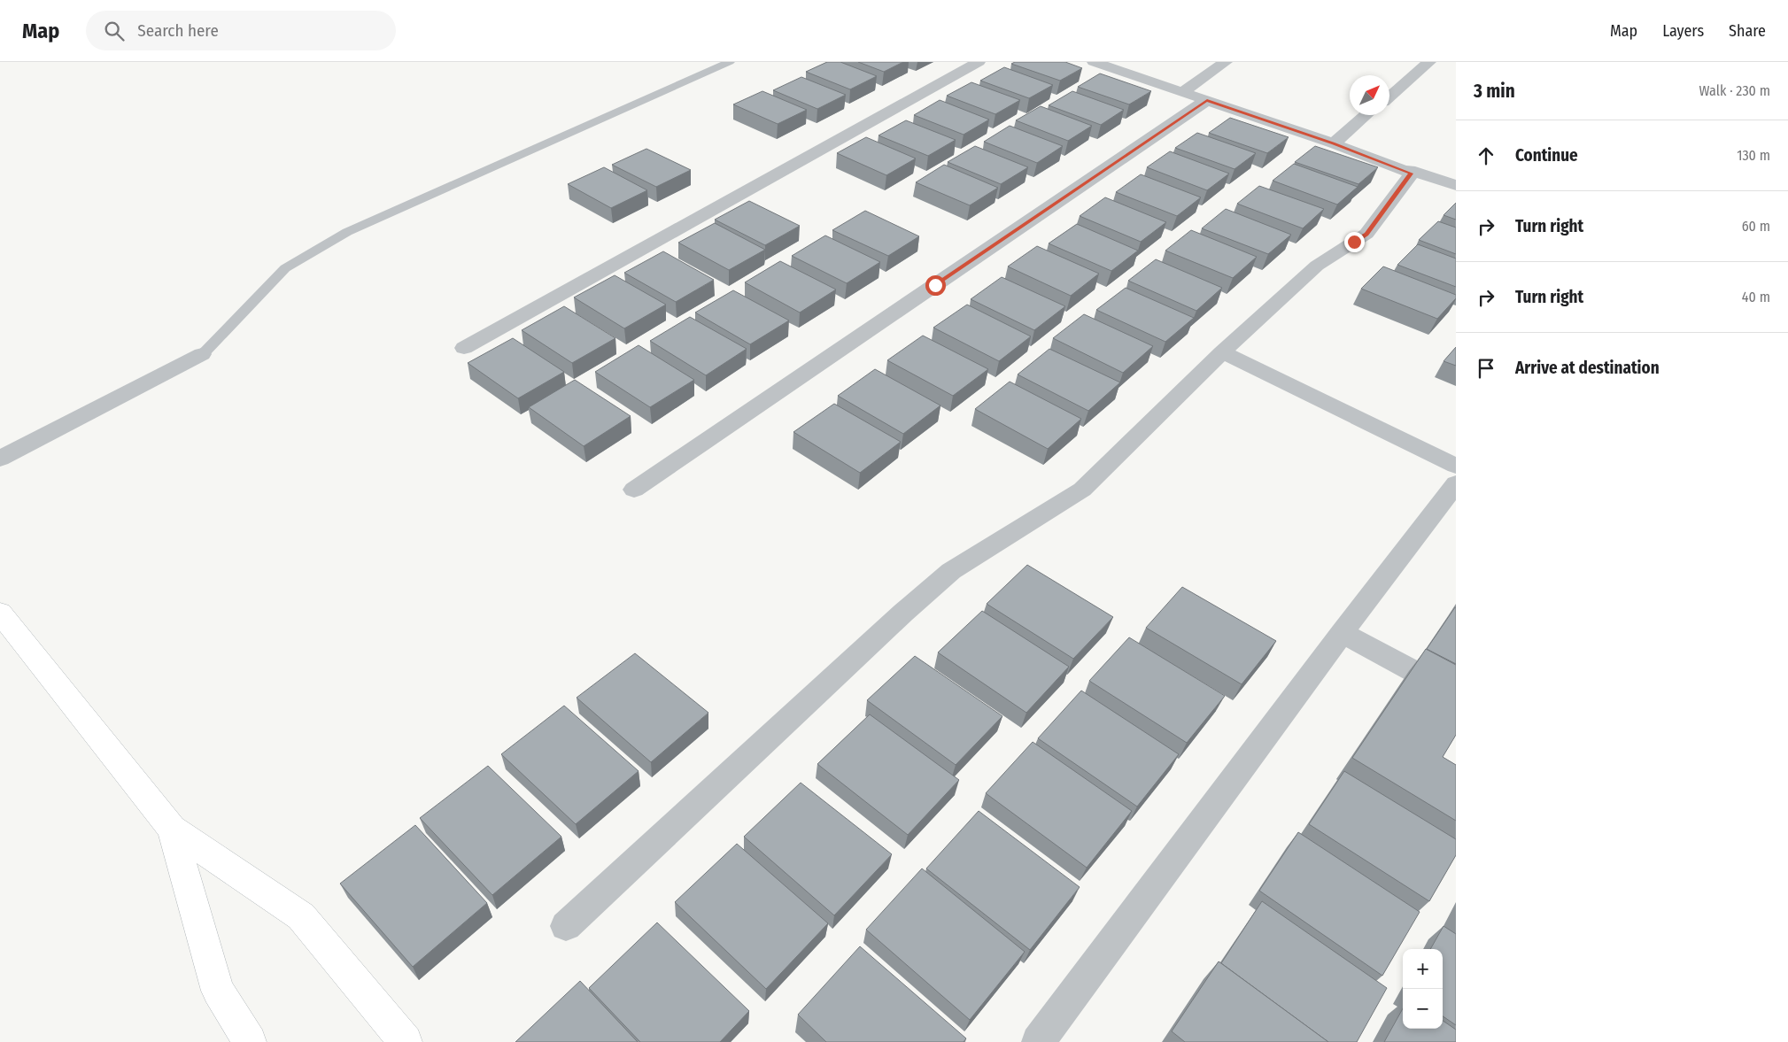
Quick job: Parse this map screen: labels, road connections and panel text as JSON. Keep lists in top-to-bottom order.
{
  "north": "top right",
  "page": {
    "header": "Map",
    "search": "Search here",
    "nav": ["Map", "Layers", "Share"],
    "heading": ["3 min", "Walk · 230 m"],
    "list": [
      ["Continue", "130 m"],
      ["Turn right", "60 m"],
      ["Turn right", "40 m"],
      "Arrive at destination"
    ],
    "map_buttons": ["+", "−"]
  }
}
